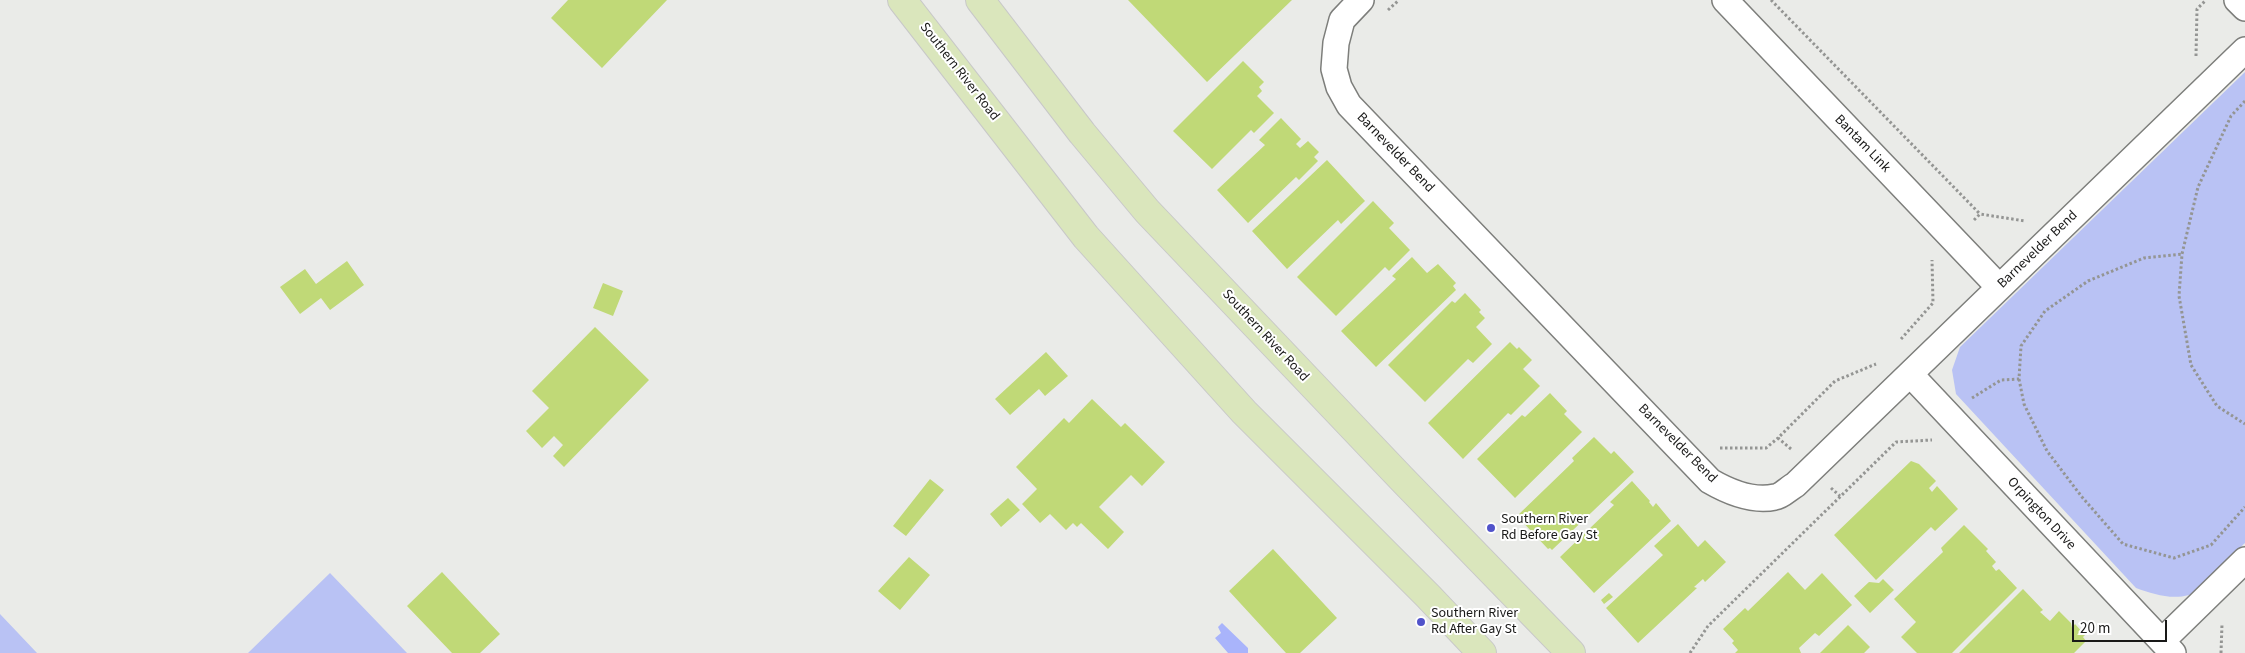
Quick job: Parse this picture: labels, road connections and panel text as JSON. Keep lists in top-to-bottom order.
{
  "streets": {
    "main road": ["Southern River Road"],
    "street": ["Bantam Link", "Barnevelder Bend", "Orpington Drive"]
  },
  "crossings": [
    ["Bantam Link", "Barnevelder Bend"],
    ["Barnevelder Bend", "Orpington Drive"]
  ],
  "places": ["Southern River Rd Before Gay St", "Southern River Rd After Gay St"],
  "scale_bar": "20 m"
}
